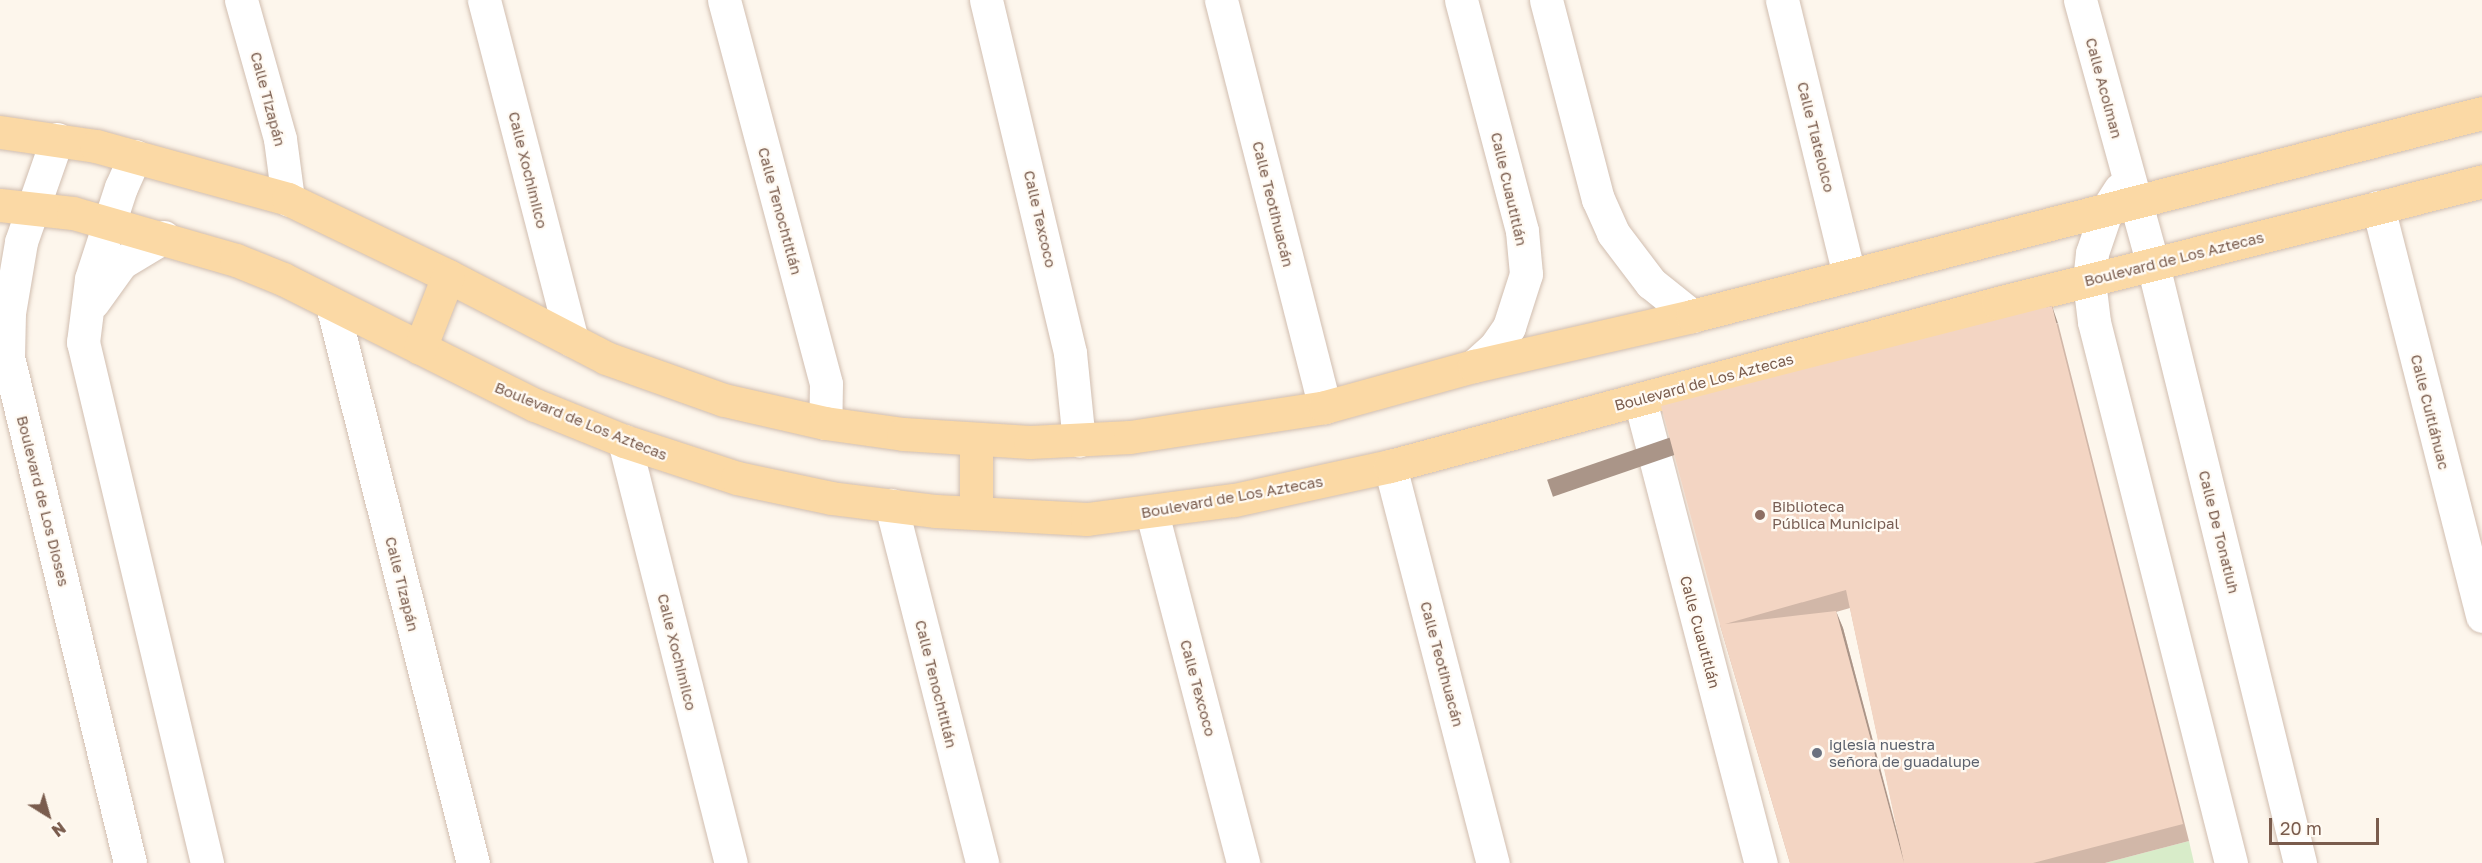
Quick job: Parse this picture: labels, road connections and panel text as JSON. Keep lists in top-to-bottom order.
{
  "streets": {
    "main road": ["Boulevard de Los Aztecas"],
    "street": [
      "Calle Acolman",
      "Calle Tizapán",
      "Calle Tlatelolco",
      "Calle Xochimilco",
      "Calle Cuautitlán",
      "Calle Teotihuacán",
      "Calle Tenochtitlán",
      "Calle Texcoco",
      "Calle Cuitláhuac",
      "Boulevard de Los Dioses",
      "Calle De Tonatiuh"
    ]
  },
  "crossings": [
    ["Calle Acolman", "Calle De Tonatiuh"],
    ["Calle Tizapán", "Boulevard de Los Aztecas"],
    ["Calle Xochimilco", "Boulevard de Los Aztecas"],
    ["Calle Cuautitlán", "Boulevard de Los Aztecas"],
    ["Calle Teotihuacán", "Boulevard de Los Aztecas"],
    ["Calle Tenochtitlán", "Boulevard de Los Aztecas"],
    ["Calle Texcoco", "Boulevard de Los Aztecas"],
    ["Boulevard de Los Aztecas", "Calle Cuitláhuac"],
    ["Boulevard de Los Aztecas", "Boulevard de Los Dioses"],
    ["Boulevard de Los Aztecas", "Calle De Tonatiuh"]
  ],
  "places": ["Biblioteca Pública Municipal", "iglesia nuestra señora de guadalupe"],
  "scale_bar": "20 m",
  "north": "bottom right"
}
